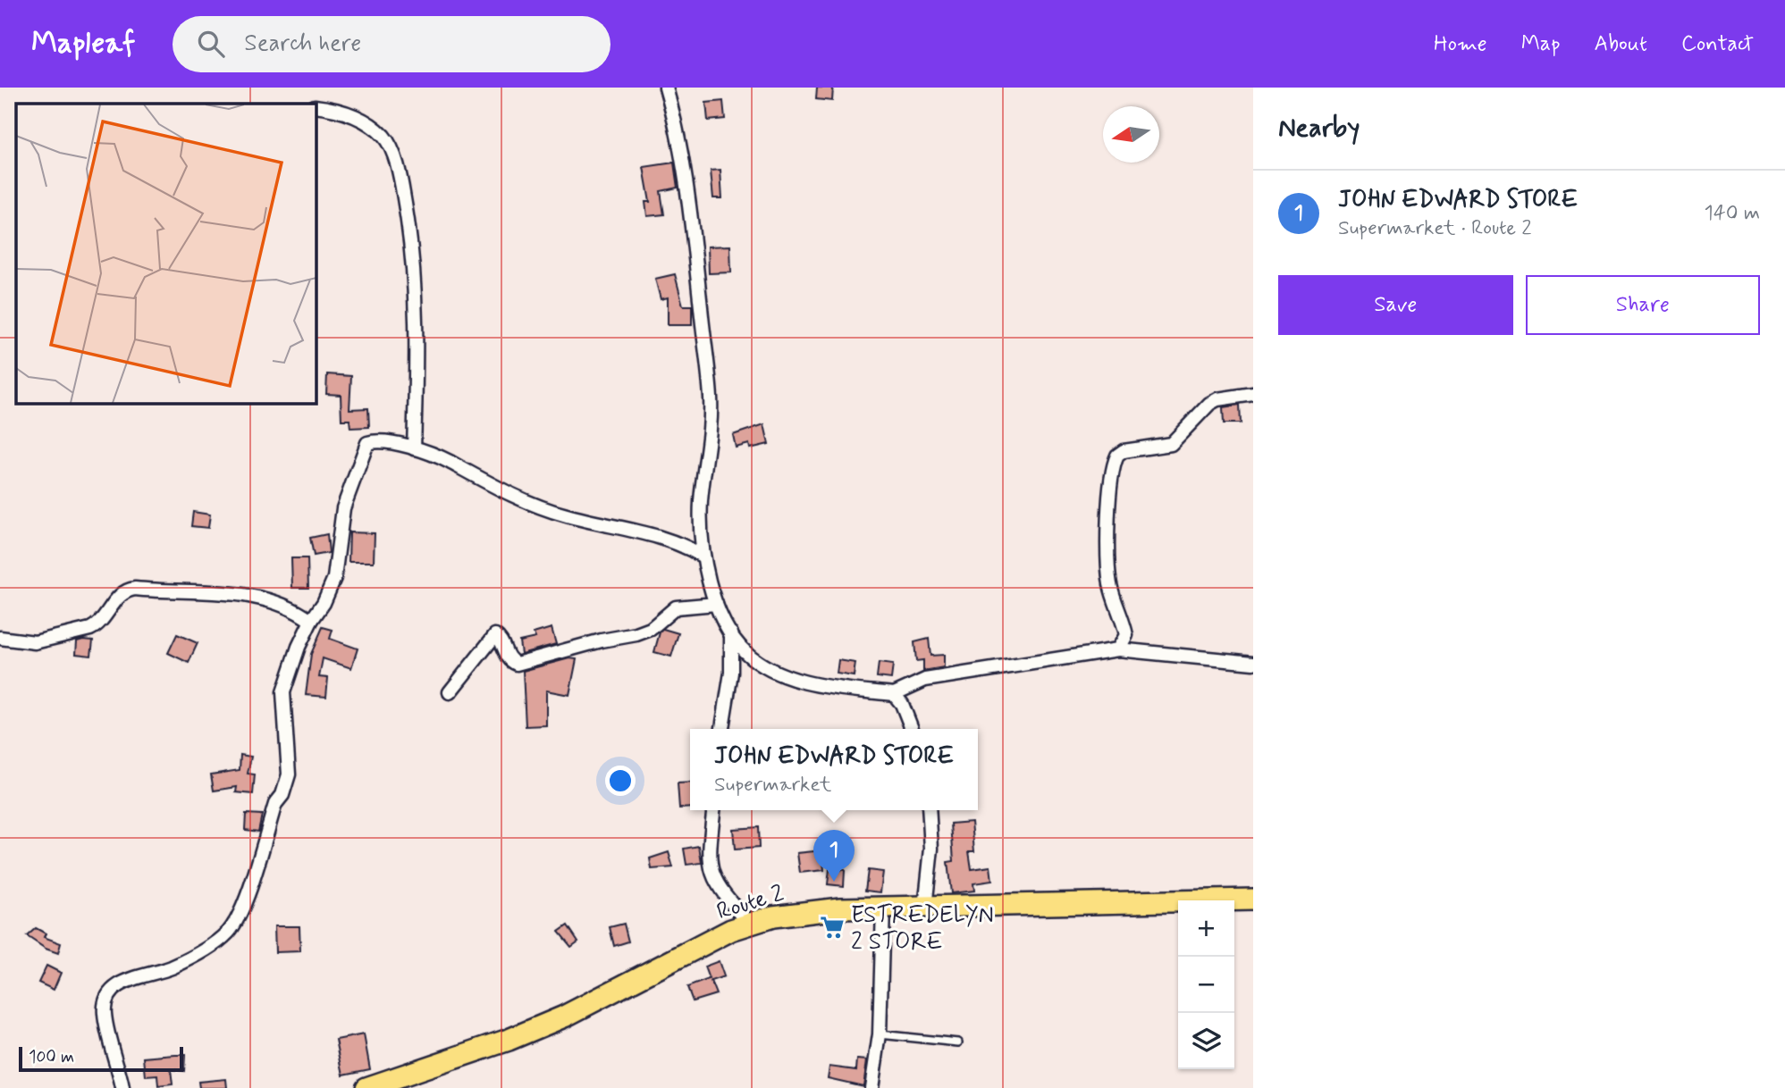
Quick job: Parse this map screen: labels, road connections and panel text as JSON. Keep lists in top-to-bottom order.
{
  "streets": {
    "highway": ["Route 2"]
  },
  "places": {
    "supermarket": ["ESTREDELYN 2 STORE"]
  },
  "scale_bar": "100 m",
  "north": "left",
  "page": {
    "header": "Mapleaf",
    "search": "Search here",
    "nav": [
      "Home",
      "Map",
      "About",
      "Contact"
    ],
    "heading": "Nearby",
    "list": [
      {
        "mark": "1",
        "name": "JOHN EDWARD STORE",
        "note": "Supermarket · Route 2",
        "value": "140 m"
      }
    ],
    "buttons": ["Save", "Share"],
    "popup": ["JOHN EDWARD STORE", "Supermarket"],
    "pins": "1",
    "map_buttons": ["+", "−"],
    "scale": "100 m"
  }
}
